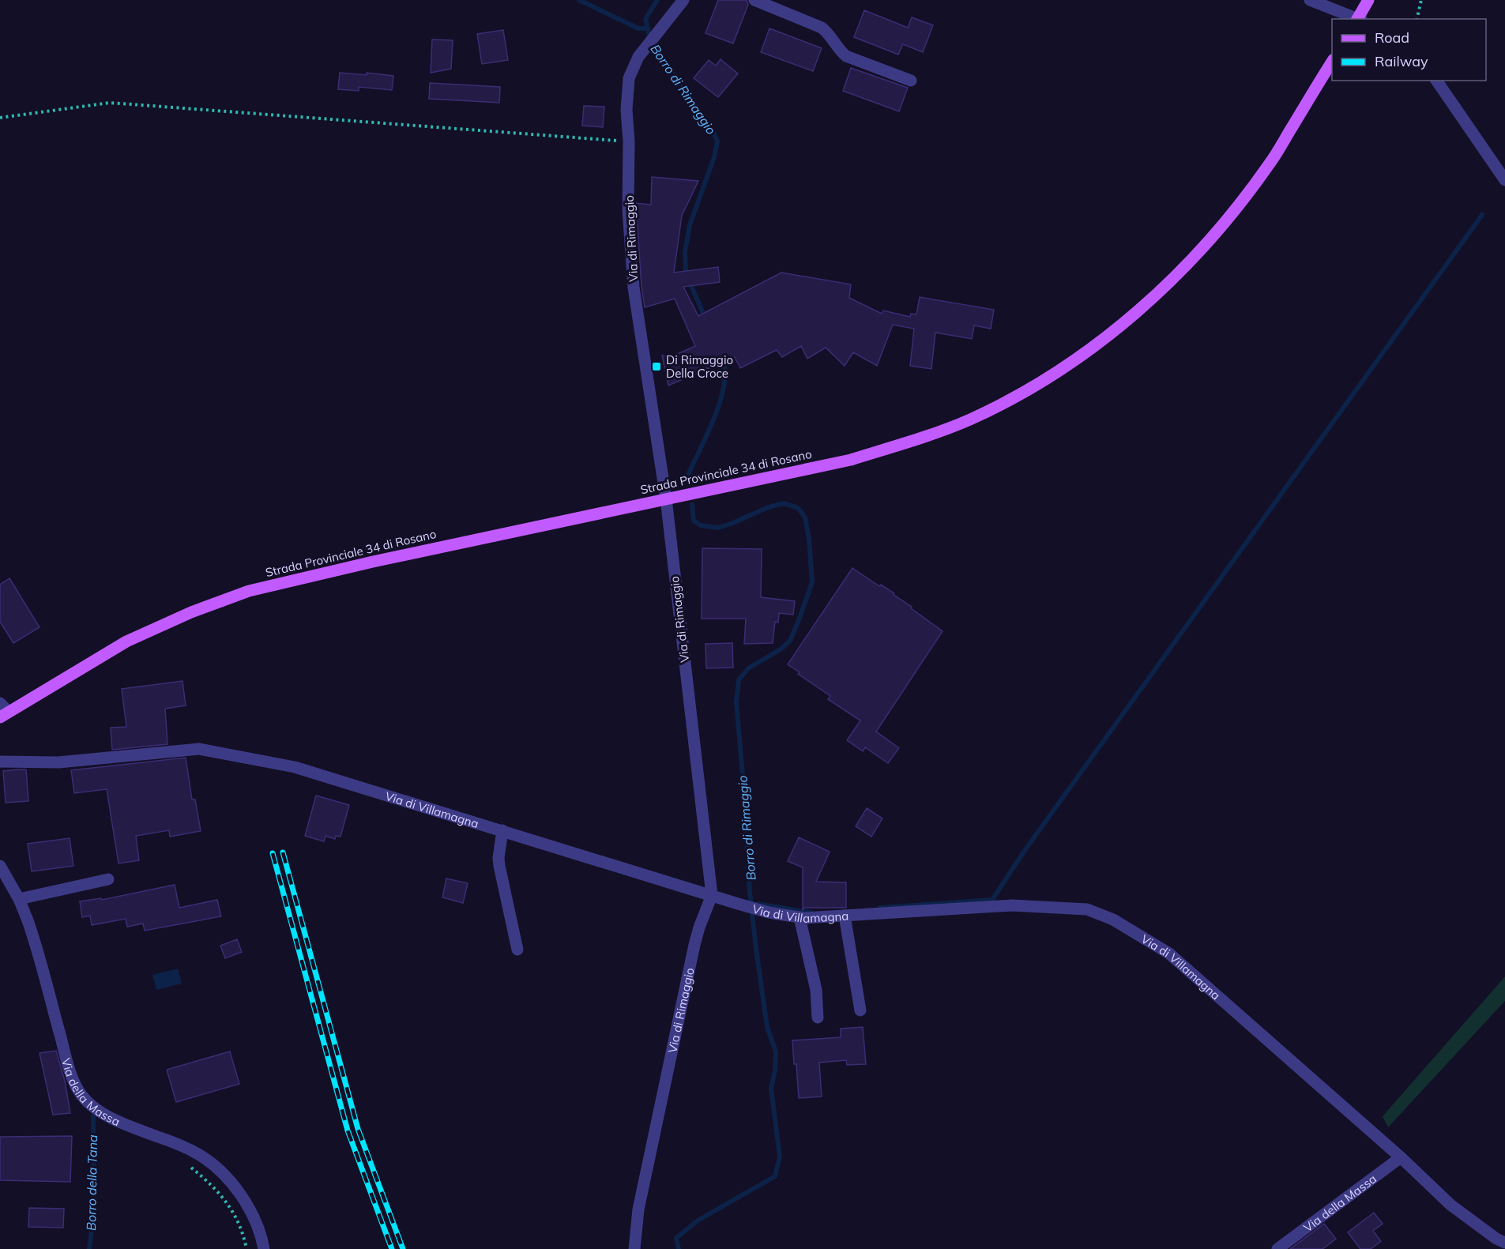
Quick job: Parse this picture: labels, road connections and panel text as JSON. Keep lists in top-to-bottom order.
{
  "streets": {
    "main road": ["Strada Provinciale 34 di Rosano"],
    "street": ["Via di Rimaggio", "Via di Villamagna", "Via della Massa"]
  },
  "crossings": [
    ["Via di Rimaggio", "Strada Provinciale 34 di Rosano"],
    ["Via di Rimaggio", "Via di Villamagna"],
    ["Via di Villamagna", "Via della Massa"]
  ],
  "water": ["Borro di Rimaggio", "Borro della Tana"],
  "places": {
    "transit": ["Di Rimaggio Della Croce"]
  },
  "legend": ["Road", "Railway"]
}
